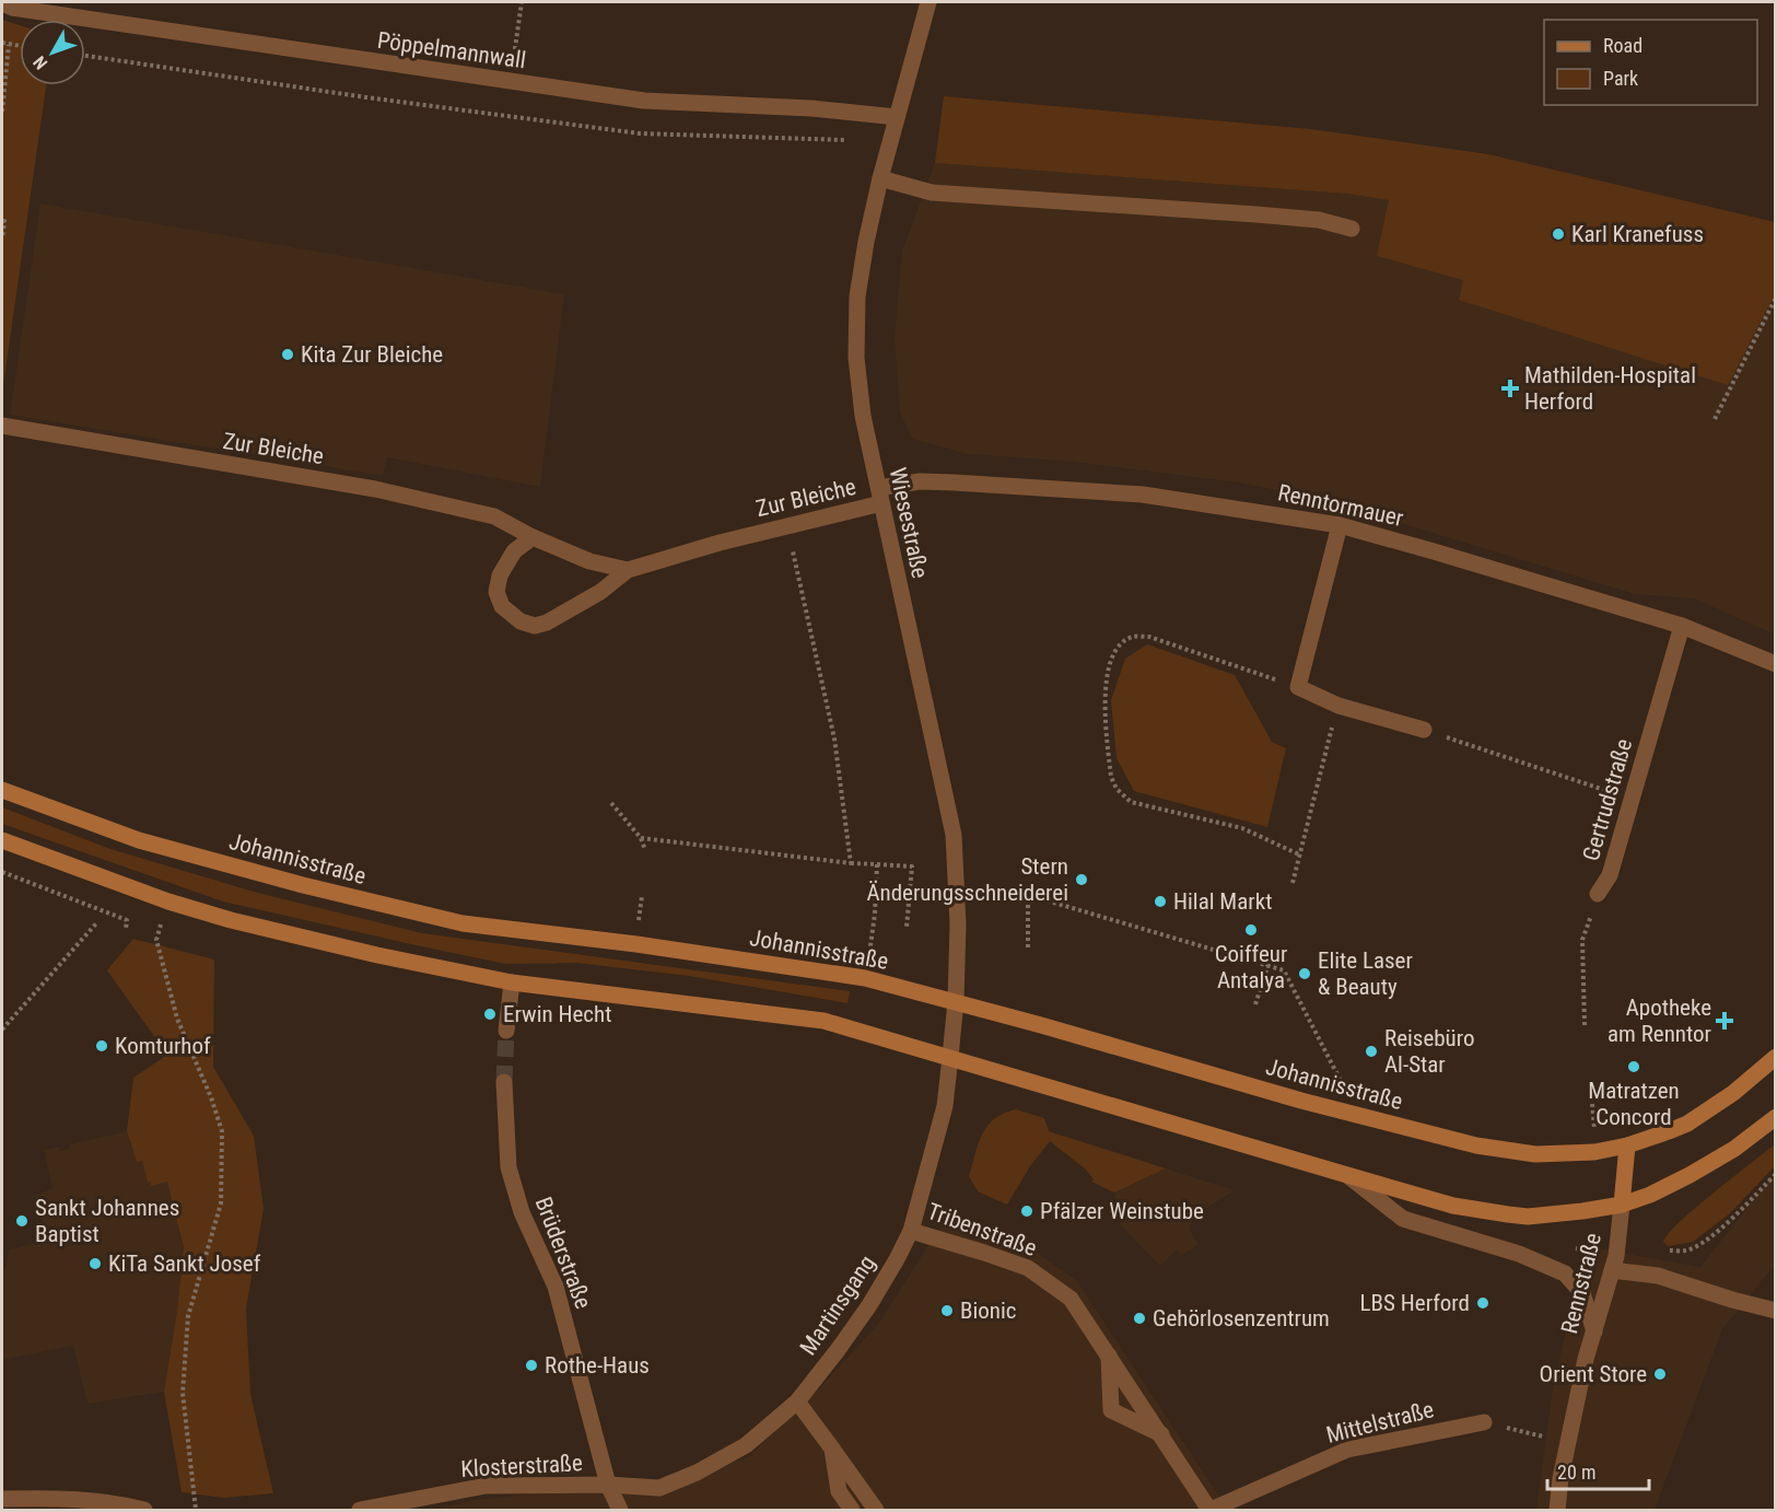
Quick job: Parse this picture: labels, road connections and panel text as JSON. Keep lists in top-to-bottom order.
{
  "streets": {
    "main road": ["Johannisstraße"],
    "street": [
      "Pöppelmannwall",
      "Zur Bleiche",
      "Renntormauer",
      "Wiesestraße",
      "Gertrudstraße",
      "Tribenstraße",
      "Brüderstraße",
      "Rennstraße",
      "Martinsgang",
      "Mittelstraße",
      "Klosterstraße"
    ]
  },
  "crossings": [
    ["Pöppelmannwall", "Wiesestraße"],
    ["Zur Bleiche", "Renntormauer"],
    ["Zur Bleiche", "Wiesestraße"],
    ["Renntormauer", "Wiesestraße"],
    ["Renntormauer", "Gertrudstraße"],
    ["Wiesestraße", "Johannisstraße"],
    ["Wiesestraße", "Tribenstraße"],
    ["Tribenstraße", "Martinsgang"],
    ["Tribenstraße", "Mittelstraße"],
    ["Brüderstraße", "Martinsgang"],
    ["Brüderstraße", "Klosterstraße"],
    ["Martinsgang", "Klosterstraße"]
  ],
  "places": {
    "other": [
      "Karl Kranefuss",
      "Kita Zur Bleiche",
      "Stern Änderungsschneiderei",
      "Hilal Markt",
      "Coiffeur Antalya",
      "Elite Laser & Beauty",
      "Erwin Hecht",
      "Komturhof",
      "Reisebüro Al-Star",
      "Matratzen Concord",
      "Pfälzer Weinstube",
      "Sankt Johannes Baptist",
      "KiTa Sankt Josef",
      "LBS Herford",
      "Bionic",
      "Gehörlosenzentrum",
      "Rothe-Haus",
      "Orient Store"
    ],
    "health": ["Mathilden-Hospital Herford", "Apotheke am Renntor"]
  },
  "legend": ["Road", "Park"],
  "scale_bar": "20 m",
  "north": "bottom left"
}
